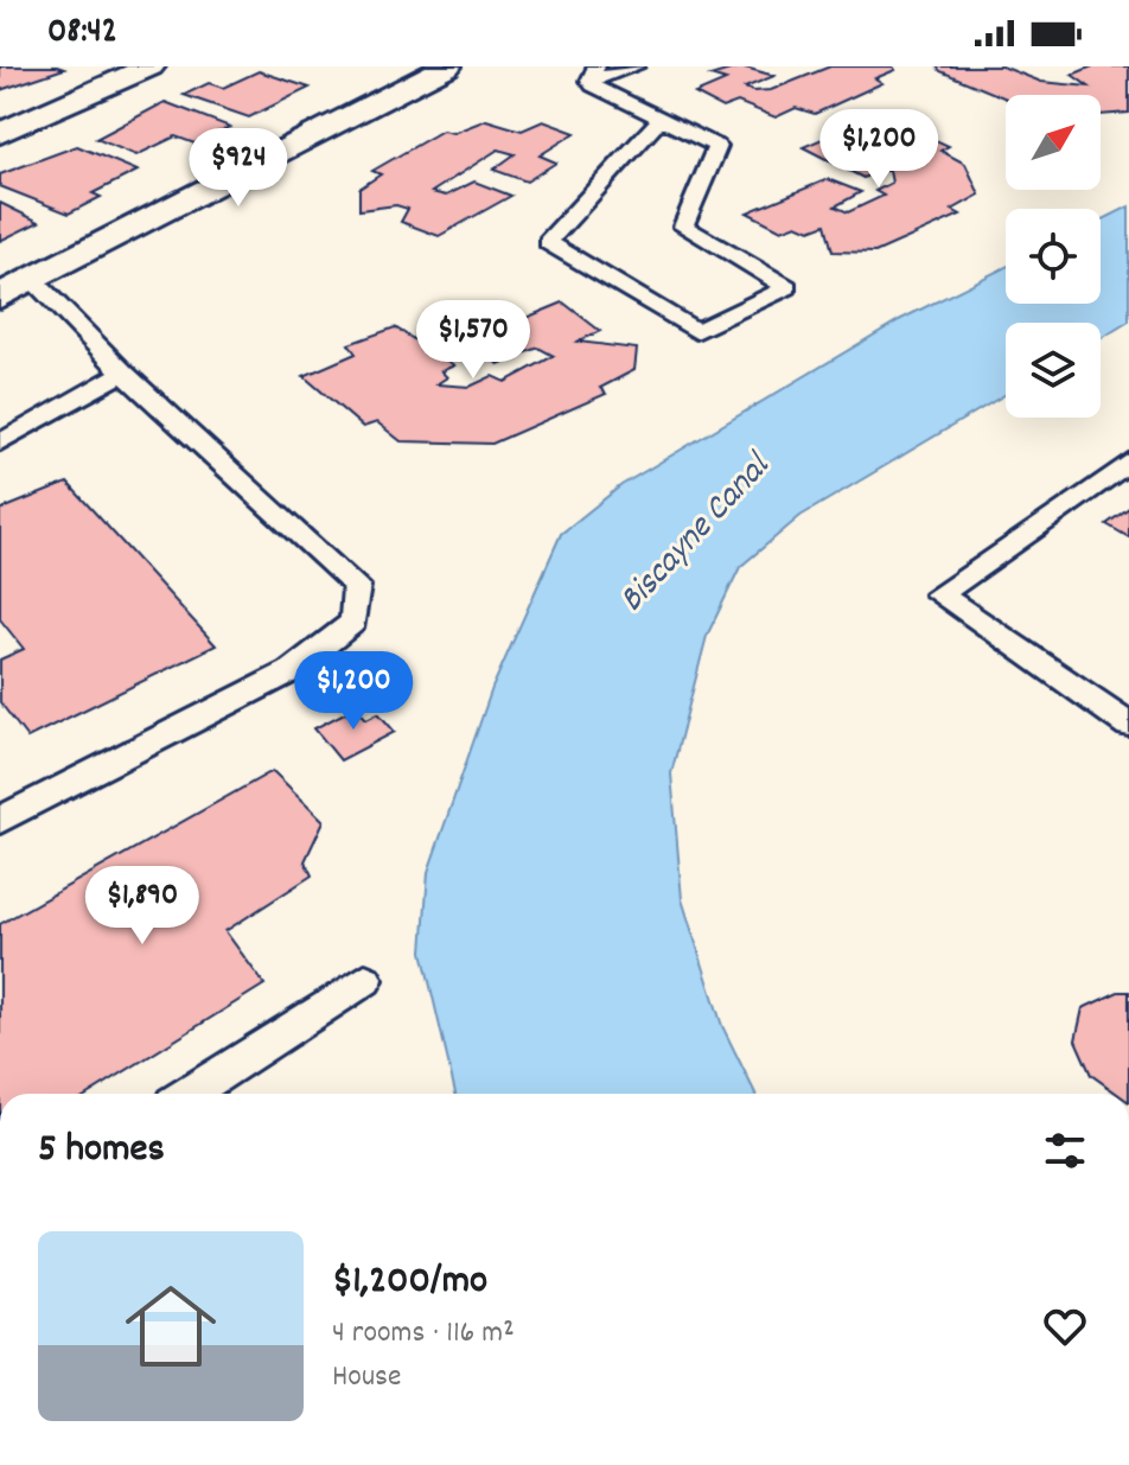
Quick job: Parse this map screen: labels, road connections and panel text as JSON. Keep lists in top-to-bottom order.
{
  "water": ["Biscayne Canal"],
  "north": "top right",
  "page": {
    "status": "08:42",
    "price": [
      "$1,200",
      "$924",
      "$1,570",
      "$1,200",
      "$1,890"
    ],
    "heading": "5 homes",
    "list": [
      {
        "name": "$1,200/mo",
        "note": "4 rooms · 116 m² · House"
      }
    ]
  }
}
